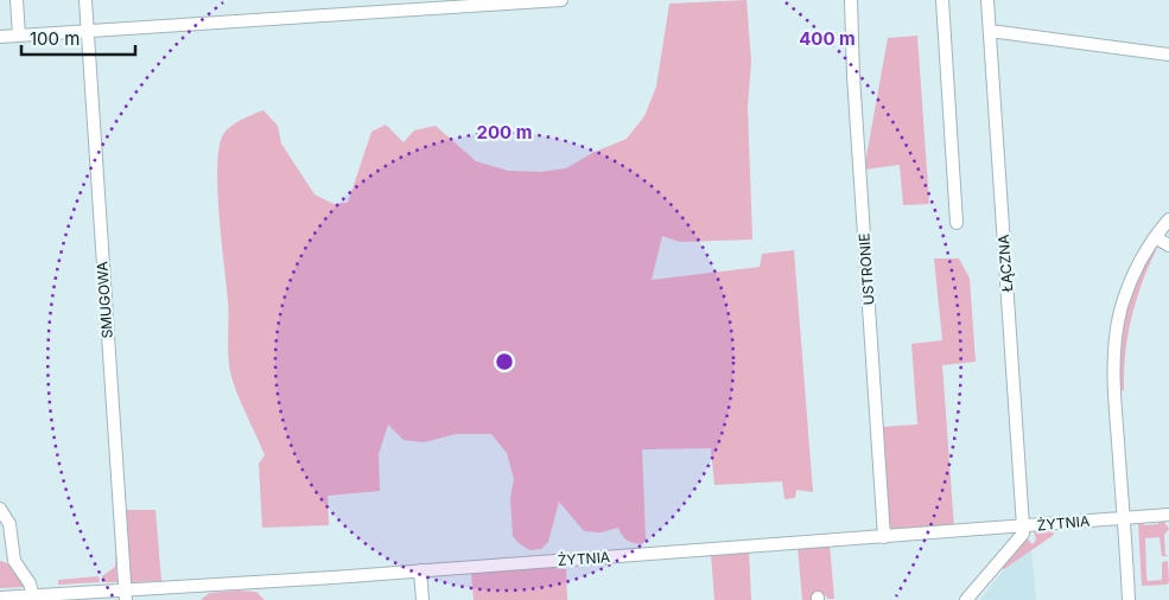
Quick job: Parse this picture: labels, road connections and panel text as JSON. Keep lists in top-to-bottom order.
{
  "streets": {
    "street": [
      "ŁĄCZNA",
      "USTRONIE",
      "SMUGOWA",
      "ŻYTNIA"
    ]
  },
  "crossings": [
    ["ŁĄCZNA", "ŻYTNIA"],
    ["USTRONIE", "ŻYTNIA"],
    ["SMUGOWA", "ŻYTNIA"]
  ],
  "scale_bar": "100 m",
  "rings": ["400 m", "200 m"]
}
